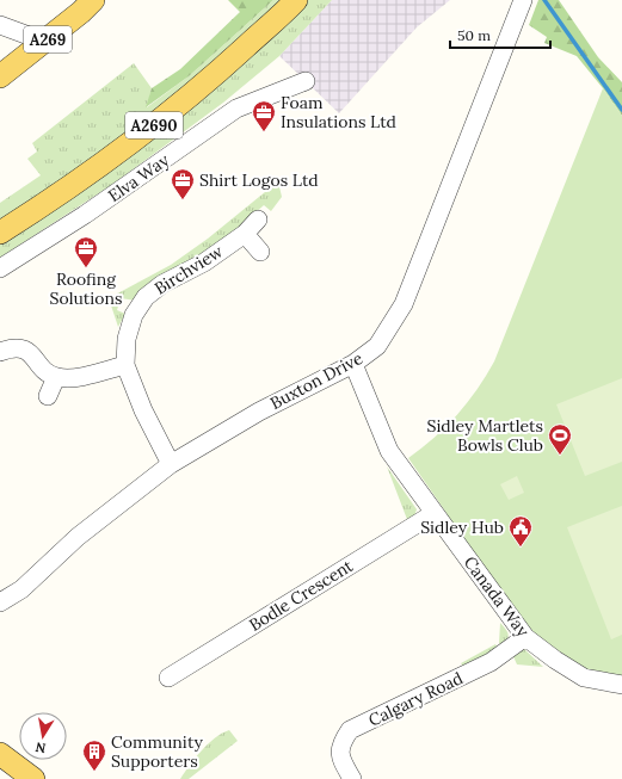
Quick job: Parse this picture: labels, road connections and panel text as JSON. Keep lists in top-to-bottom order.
{
  "streets": {
    "main road": ["A269", "A2690"],
    "street": [
      "Elva Way",
      "Birchview",
      "Buxton Drive",
      "Bodle Crescent",
      "Canada Way",
      "Calgary Road"
    ]
  },
  "crossings": [
    ["Birchview", "Buxton Drive"],
    ["Buxton Drive", "Canada Way"],
    ["Bodle Crescent", "Canada Way"],
    ["Canada Way", "Calgary Road"]
  ],
  "places": {
    "office": ["Foam Insulations Ltd", "Shirt Logos Ltd", "Roofing Solutions"],
    "sports": ["Sidley Martlets Bowls Club"],
    "public building": ["Sidley Hub"],
    "building": ["Community Supporters"]
  },
  "scale_bar": "50 m",
  "north": "bottom"
}
